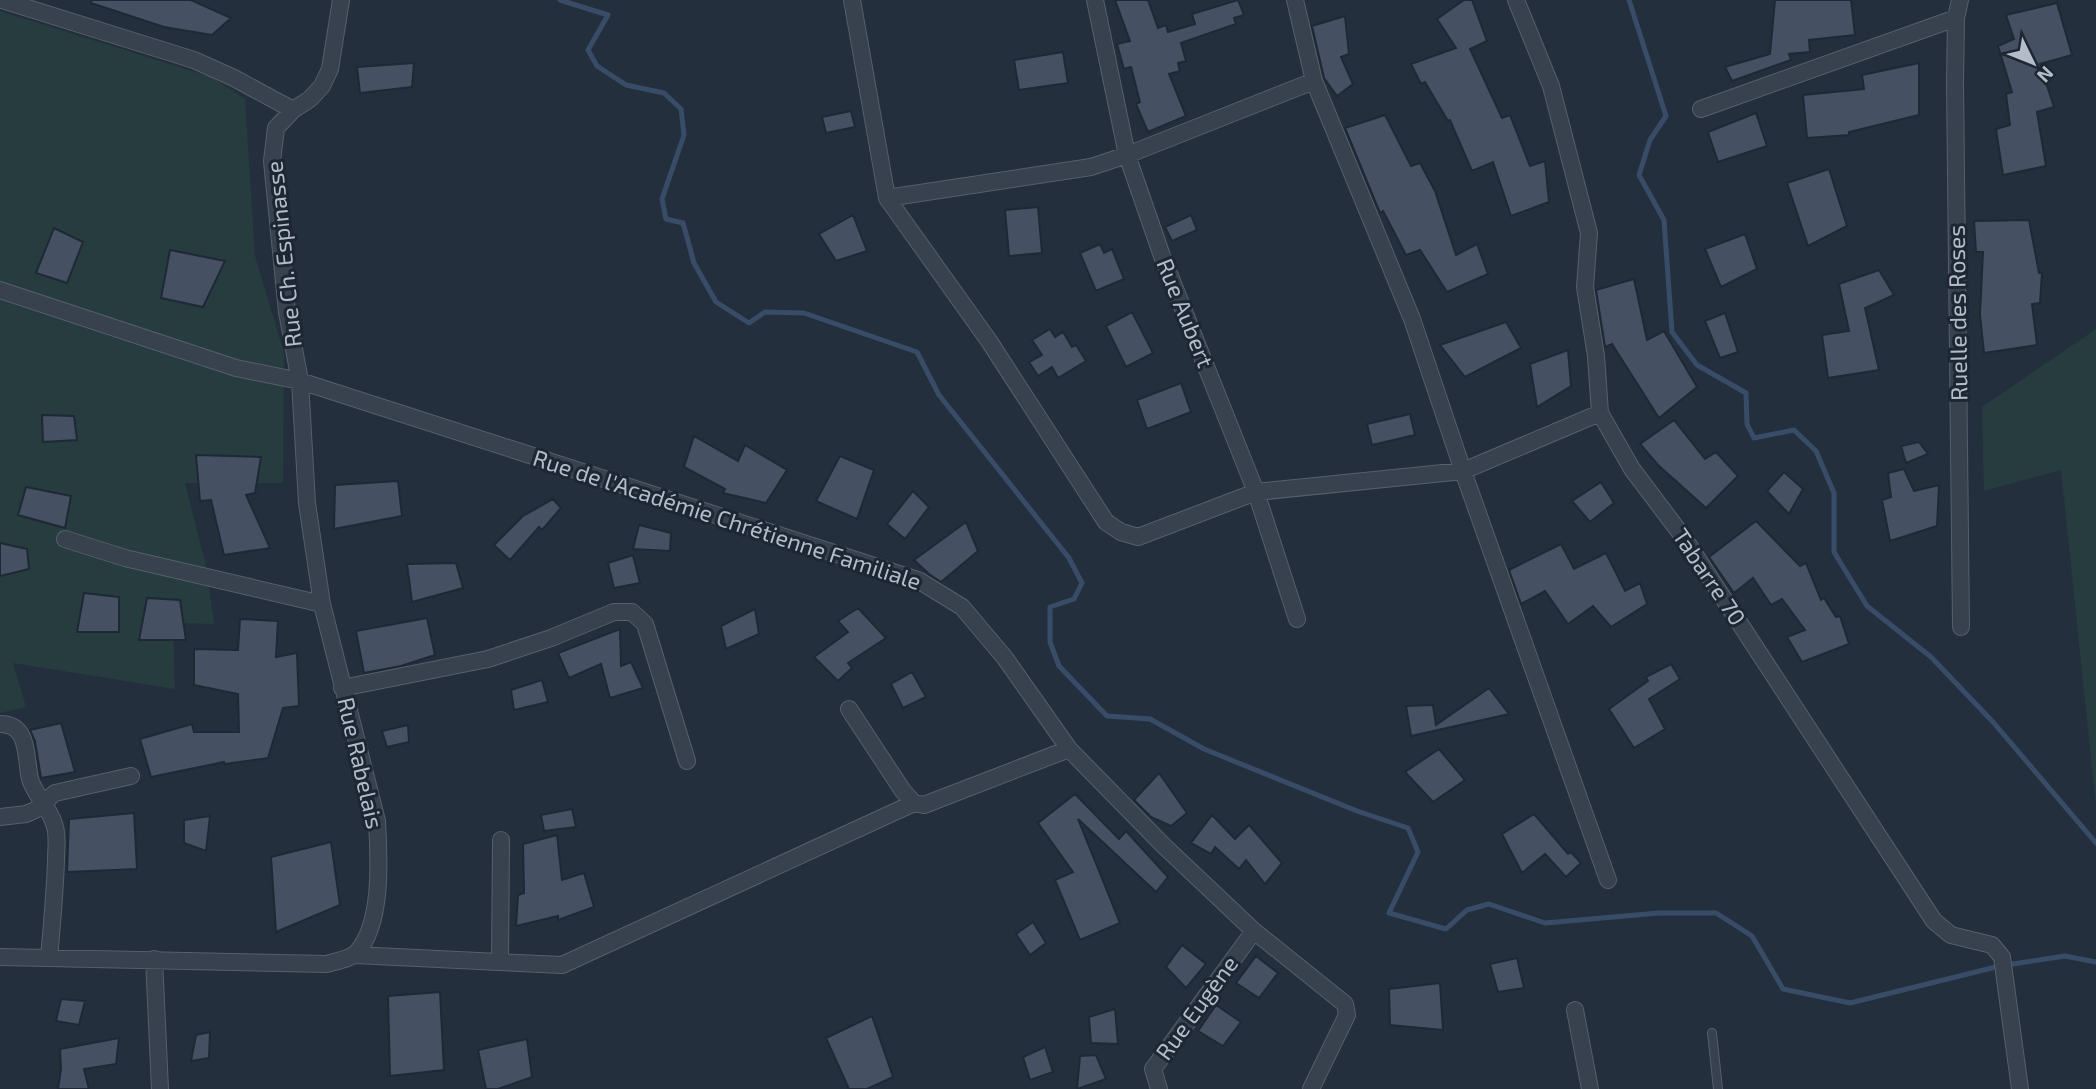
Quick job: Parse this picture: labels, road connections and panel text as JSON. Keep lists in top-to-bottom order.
{
  "streets": {
    "street": [
      "Rue Ch. Espinasse",
      "Rue Aubert",
      "Ruelle des Roses",
      "Rue de l'Académie Chrétienne Familiale",
      "Tabarre 70",
      "Rue Rabelais",
      "Rue Eugène"
    ]
  },
  "crossings": [
    ["Rue Ch. Espinasse", "Rue de l'Académie Chrétienne Familiale"],
    ["Rue Ch. Espinasse", "Rue Rabelais"],
    ["Rue de l'Académie Chrétienne Familiale", "Rue Rabelais"],
    ["Rue de l'Académie Chrétienne Familiale", "Rue Eugène"]
  ],
  "north": "bottom right"
}
